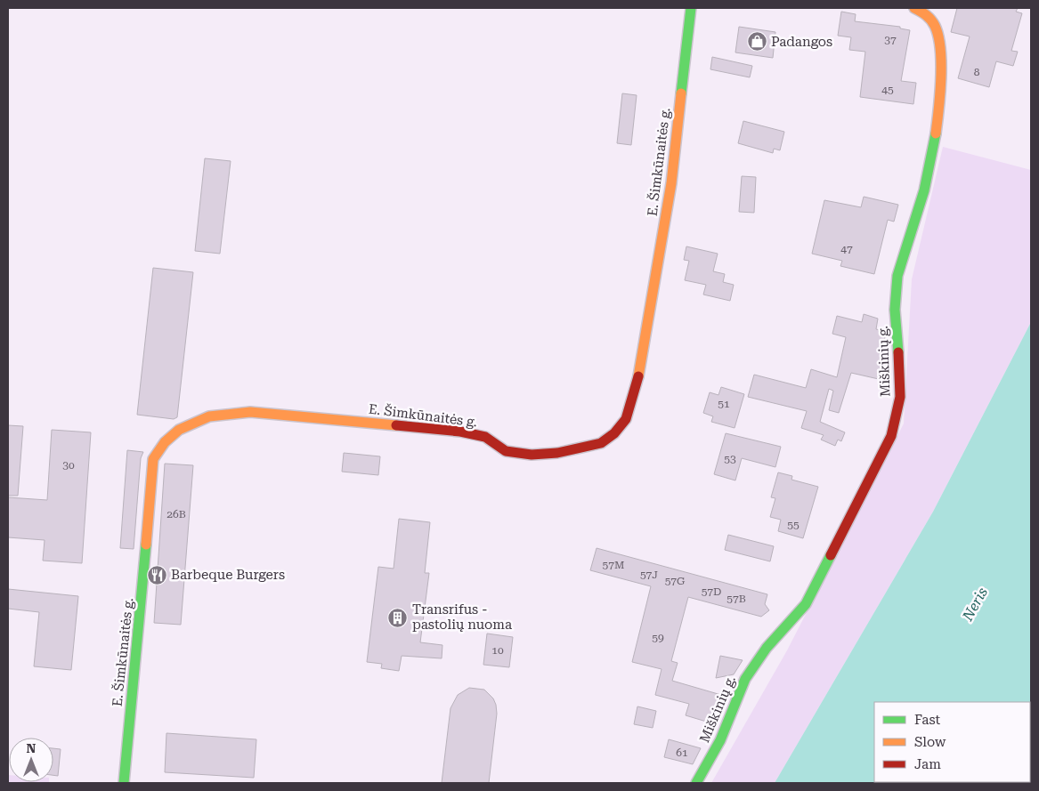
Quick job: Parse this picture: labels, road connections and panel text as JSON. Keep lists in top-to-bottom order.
{
  "streets": {
    "street": ["E. Šimkūnaitės g.", "Miškinių g."]
  },
  "water": ["Neris"],
  "places": {
    "shop": ["Padangos"],
    "restaurant": ["Barbeque Burgers"],
    "building": ["Transrifus - pastolių nuoma"]
  },
  "house_numbers": [
    "37",
    "8",
    "45",
    "47",
    "51",
    "53",
    "30",
    "26B",
    "55",
    "57M",
    "57J",
    "57G",
    "57D",
    "57B",
    "59",
    "10",
    "61"
  ],
  "legend": ["Fast", "Slow", "Jam"],
  "north": "top"
}
